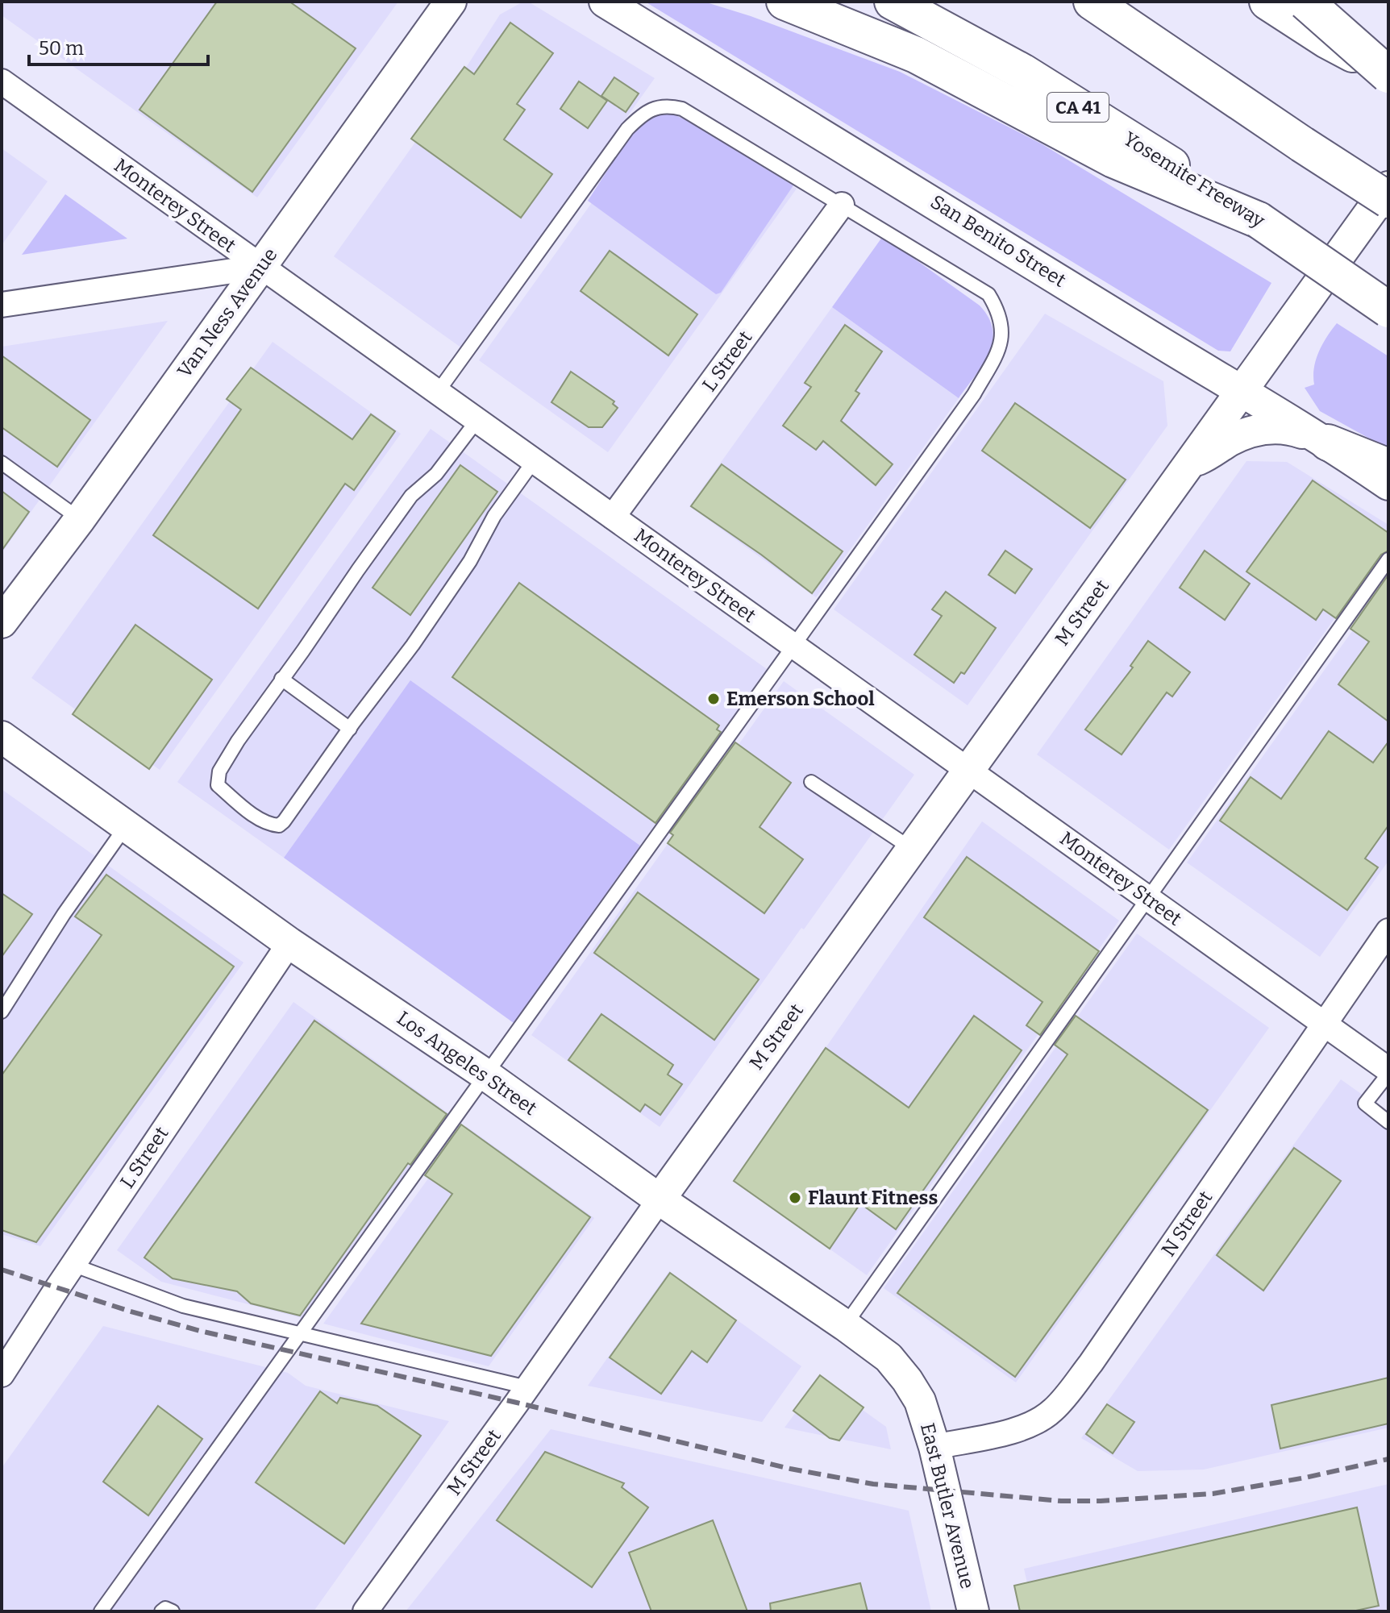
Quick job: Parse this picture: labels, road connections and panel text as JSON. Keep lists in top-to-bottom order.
{
  "streets": {
    "highway": ["CA 41", "Yosemite Freeway"],
    "street": [
      "Monterey Street",
      "San Benito Street",
      "Van Ness Avenue",
      "L Street",
      "M Street",
      "Los Angeles Street",
      "N Street",
      "East Butler Avenue"
    ]
  },
  "crossings": [
    ["Monterey Street", "Van Ness Avenue"],
    ["Monterey Street", "L Street"],
    ["Monterey Street", "M Street"],
    ["Monterey Street", "N Street"],
    ["San Benito Street", "M Street"],
    ["L Street", "Los Angeles Street"],
    ["M Street", "Los Angeles Street"],
    ["Los Angeles Street", "East Butler Avenue"],
    ["N Street", "East Butler Avenue"]
  ],
  "places": ["Emerson School", "Flaunt Fitness"],
  "scale_bar": "50 m"
}
